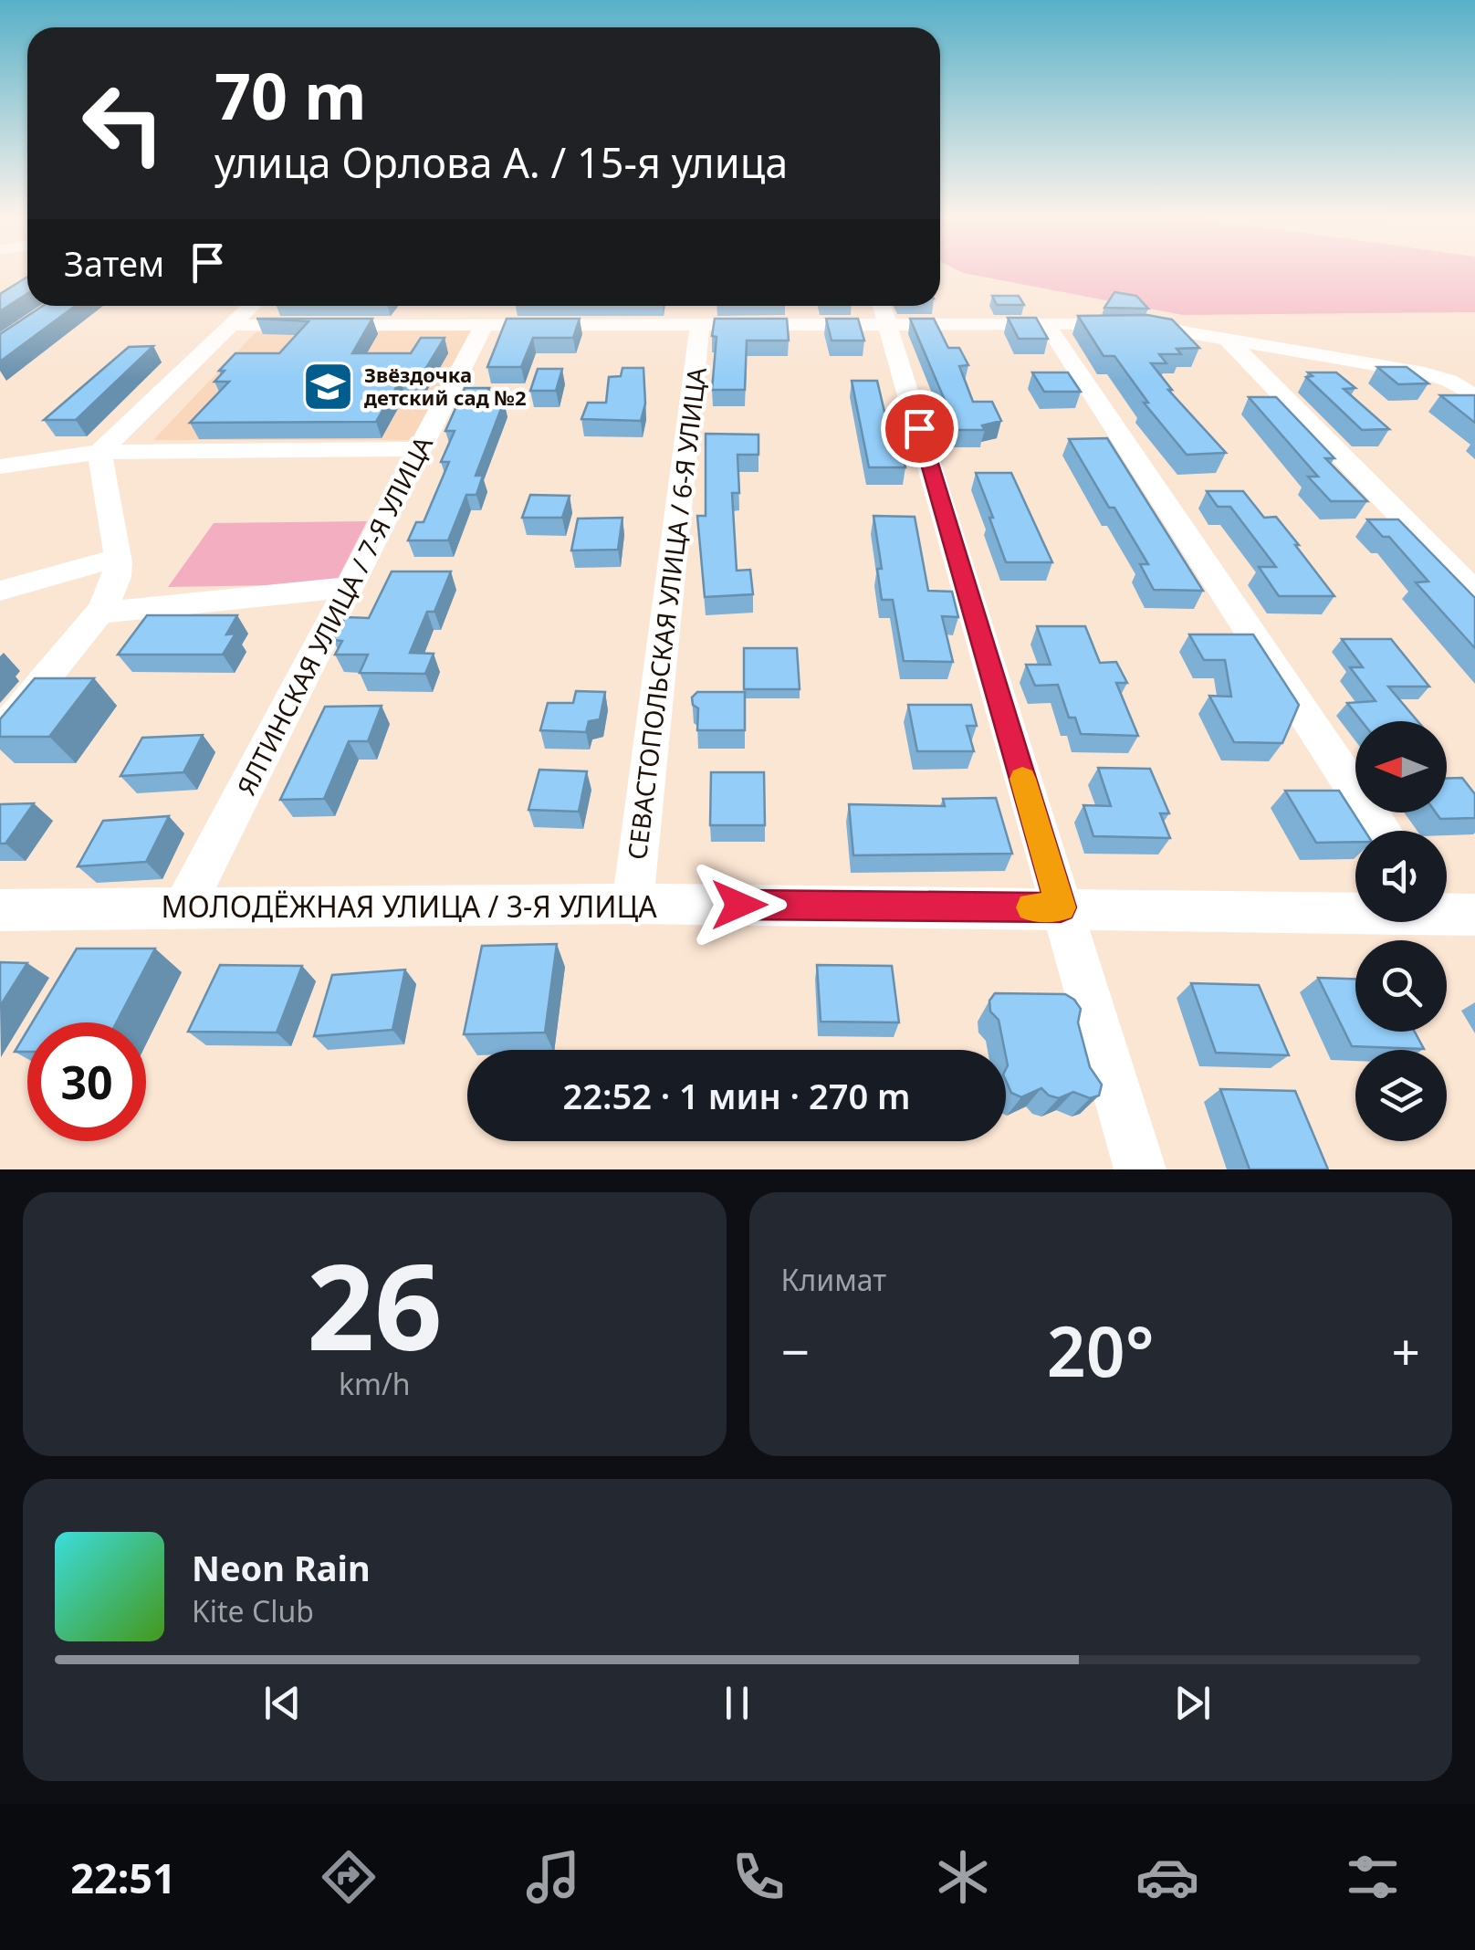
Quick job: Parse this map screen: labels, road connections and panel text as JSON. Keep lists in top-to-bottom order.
{
  "streets": {
    "street": ["СЕВАСТОПОЛЬСКАЯ УЛИЦА / 6-Я УЛИЦА", "ЯЛТИНСКАЯ УЛИЦА / 7-Я УЛИЦА", "МОЛОДЁЖНАЯ УЛИЦА / 3-Я УЛИЦА"]
  },
  "crossings": [
    ["СЕВАСТОПОЛЬСКАЯ УЛИЦА / 6-Я УЛИЦА", "МОЛОДЁЖНАЯ УЛИЦА / 3-Я УЛИЦА"],
    ["ЯЛТИНСКАЯ УЛИЦА / 7-Я УЛИЦА", "МОЛОДЁЖНАЯ УЛИЦА / 3-Я УЛИЦА"]
  ],
  "places": {
    "school or university": ["Звёздочка детский сад №2"]
  },
  "north": "left",
  "page": {
    "turn": ["70 m", "улица Орлова А. / 15-я улица"],
    "then": "Затем",
    "limit": "30",
    "trip": "22:52 · 1 мин · 270 m",
    "tile": [
      ["26", "km/h"],
      "Климат"
    ],
    "heat": ["−", "20°", "+"],
    "song": ["Neon Rain", "Kite Club"],
    "tabs": "22:51"
  }
}
